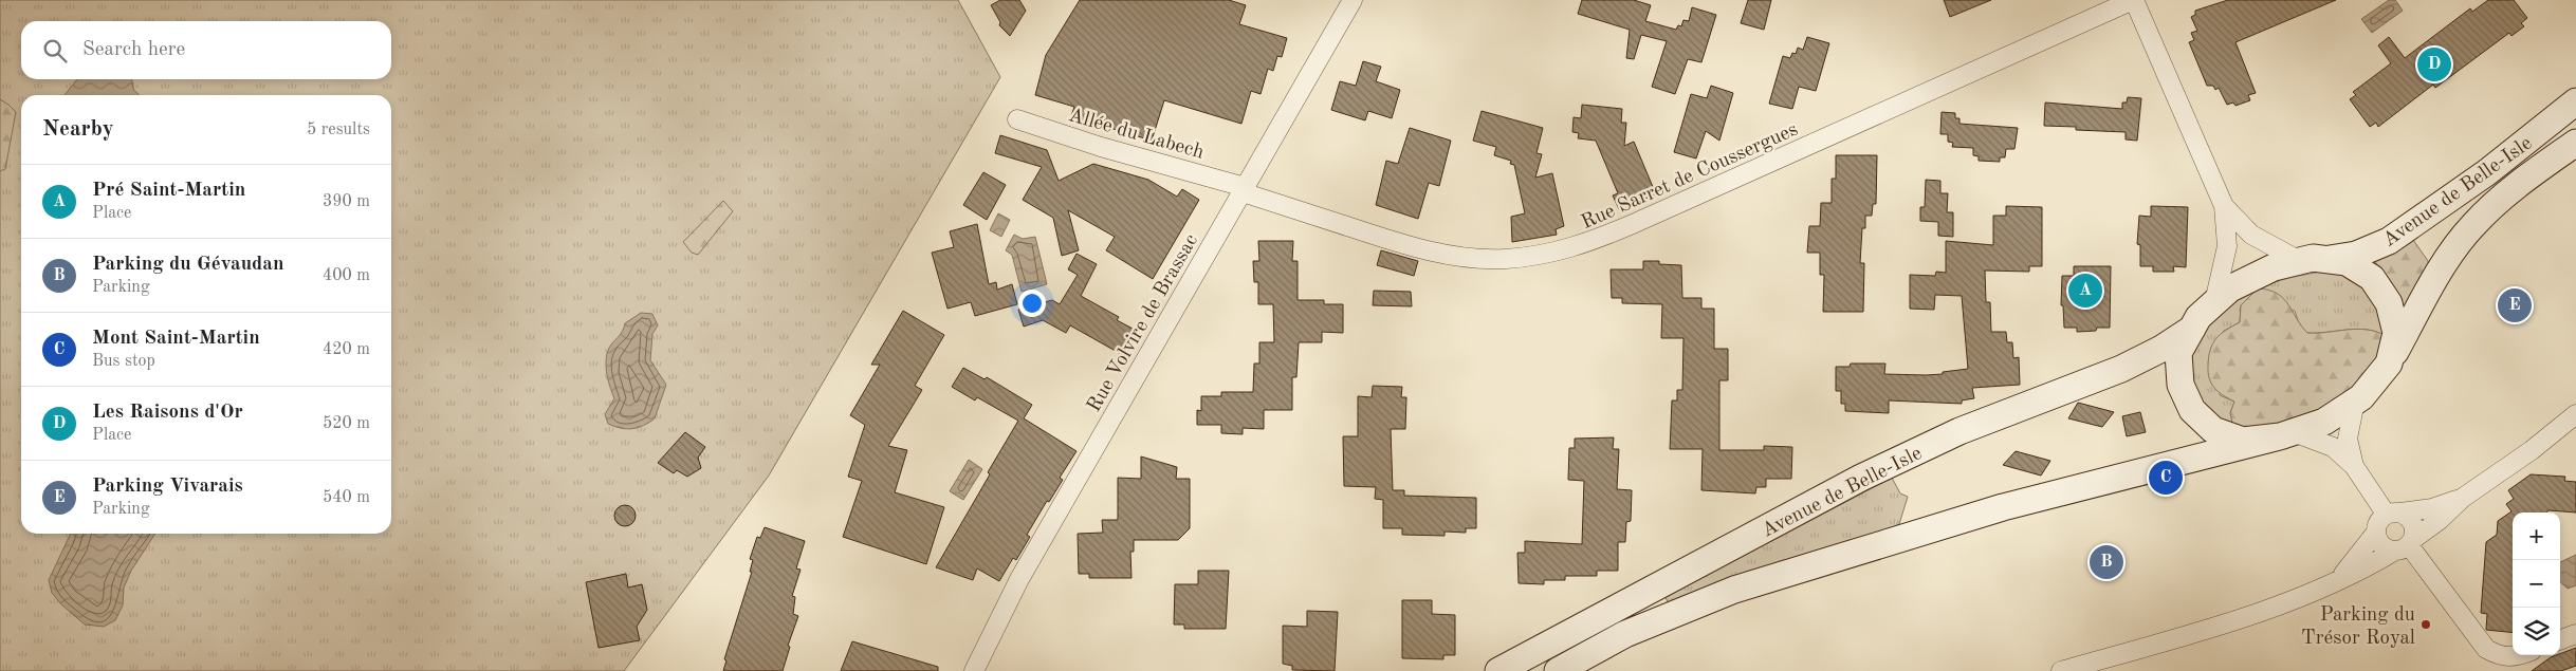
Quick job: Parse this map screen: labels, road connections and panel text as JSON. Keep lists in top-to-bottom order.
{
  "streets": {
    "street": [
      "Allée du Labech",
      "Rue Sarret de Coussergues",
      "Avenue de Belle-Isle",
      "Rue Volvire de Brassac"
    ]
  },
  "crossings": [
    ["Allée du Labech", "Rue Sarret de Coussergues"],
    ["Allée du Labech", "Rue Volvire de Brassac"],
    ["Rue Sarret de Coussergues", "Rue Volvire de Brassac"]
  ],
  "places": ["Parking du Trésor Royal"],
  "page": {
    "search": "Search here",
    "pins": [
      "D",
      "A",
      "E",
      "C",
      "B"
    ],
    "heading": ["Nearby", "5 results"],
    "list": [
      {
        "mark": "A",
        "name": "Pré Saint-Martin",
        "note": "Place",
        "value": "390 m"
      },
      {
        "mark": "B",
        "name": "Parking du Gévaudan",
        "note": "Parking",
        "value": "400 m"
      },
      {
        "mark": "C",
        "name": "Mont Saint-Martin",
        "note": "Bus stop",
        "value": "420 m"
      },
      {
        "mark": "D",
        "name": "Les Raisons d'Or",
        "note": "Place",
        "value": "520 m"
      },
      {
        "mark": "E",
        "name": "Parking Vivarais",
        "note": "Parking",
        "value": "540 m"
      }
    ],
    "map_buttons": ["+", "−"]
  }
}
